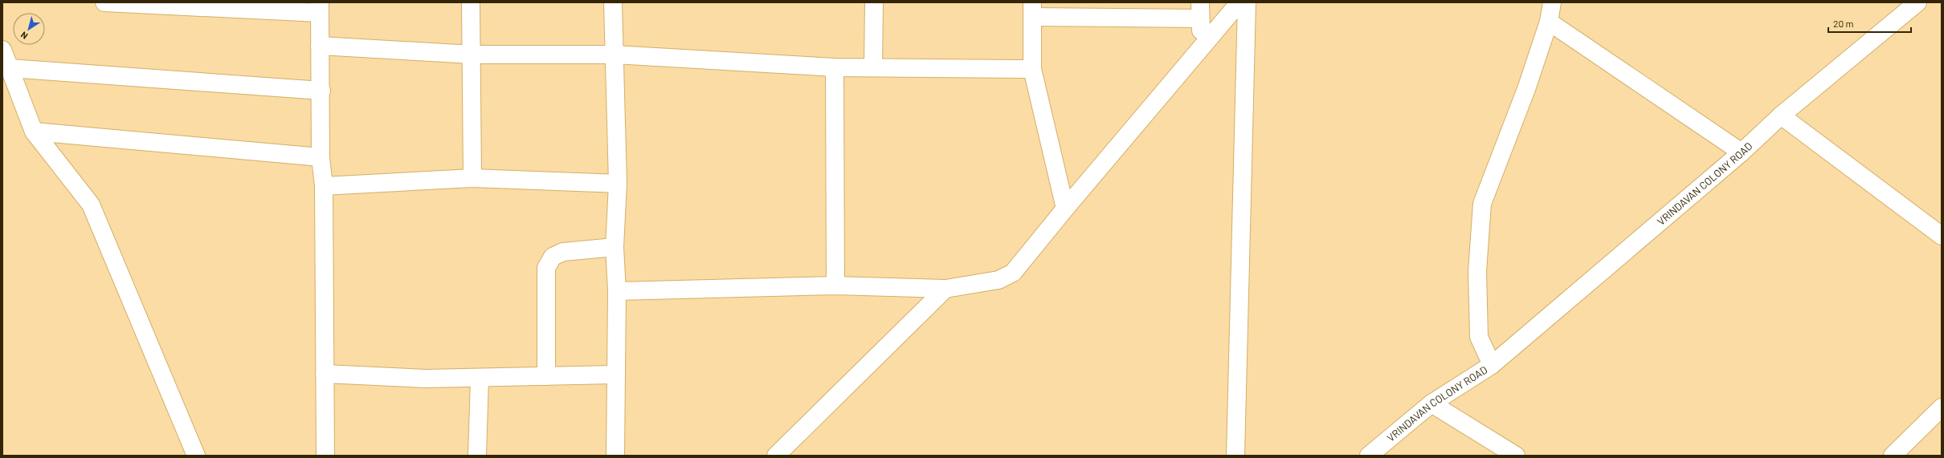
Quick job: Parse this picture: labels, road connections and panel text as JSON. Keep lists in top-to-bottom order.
{
  "streets": {
    "street": ["VRINDAVAN COLONY ROAD"]
  },
  "scale_bar": "20 m",
  "north": "bottom left"
}
